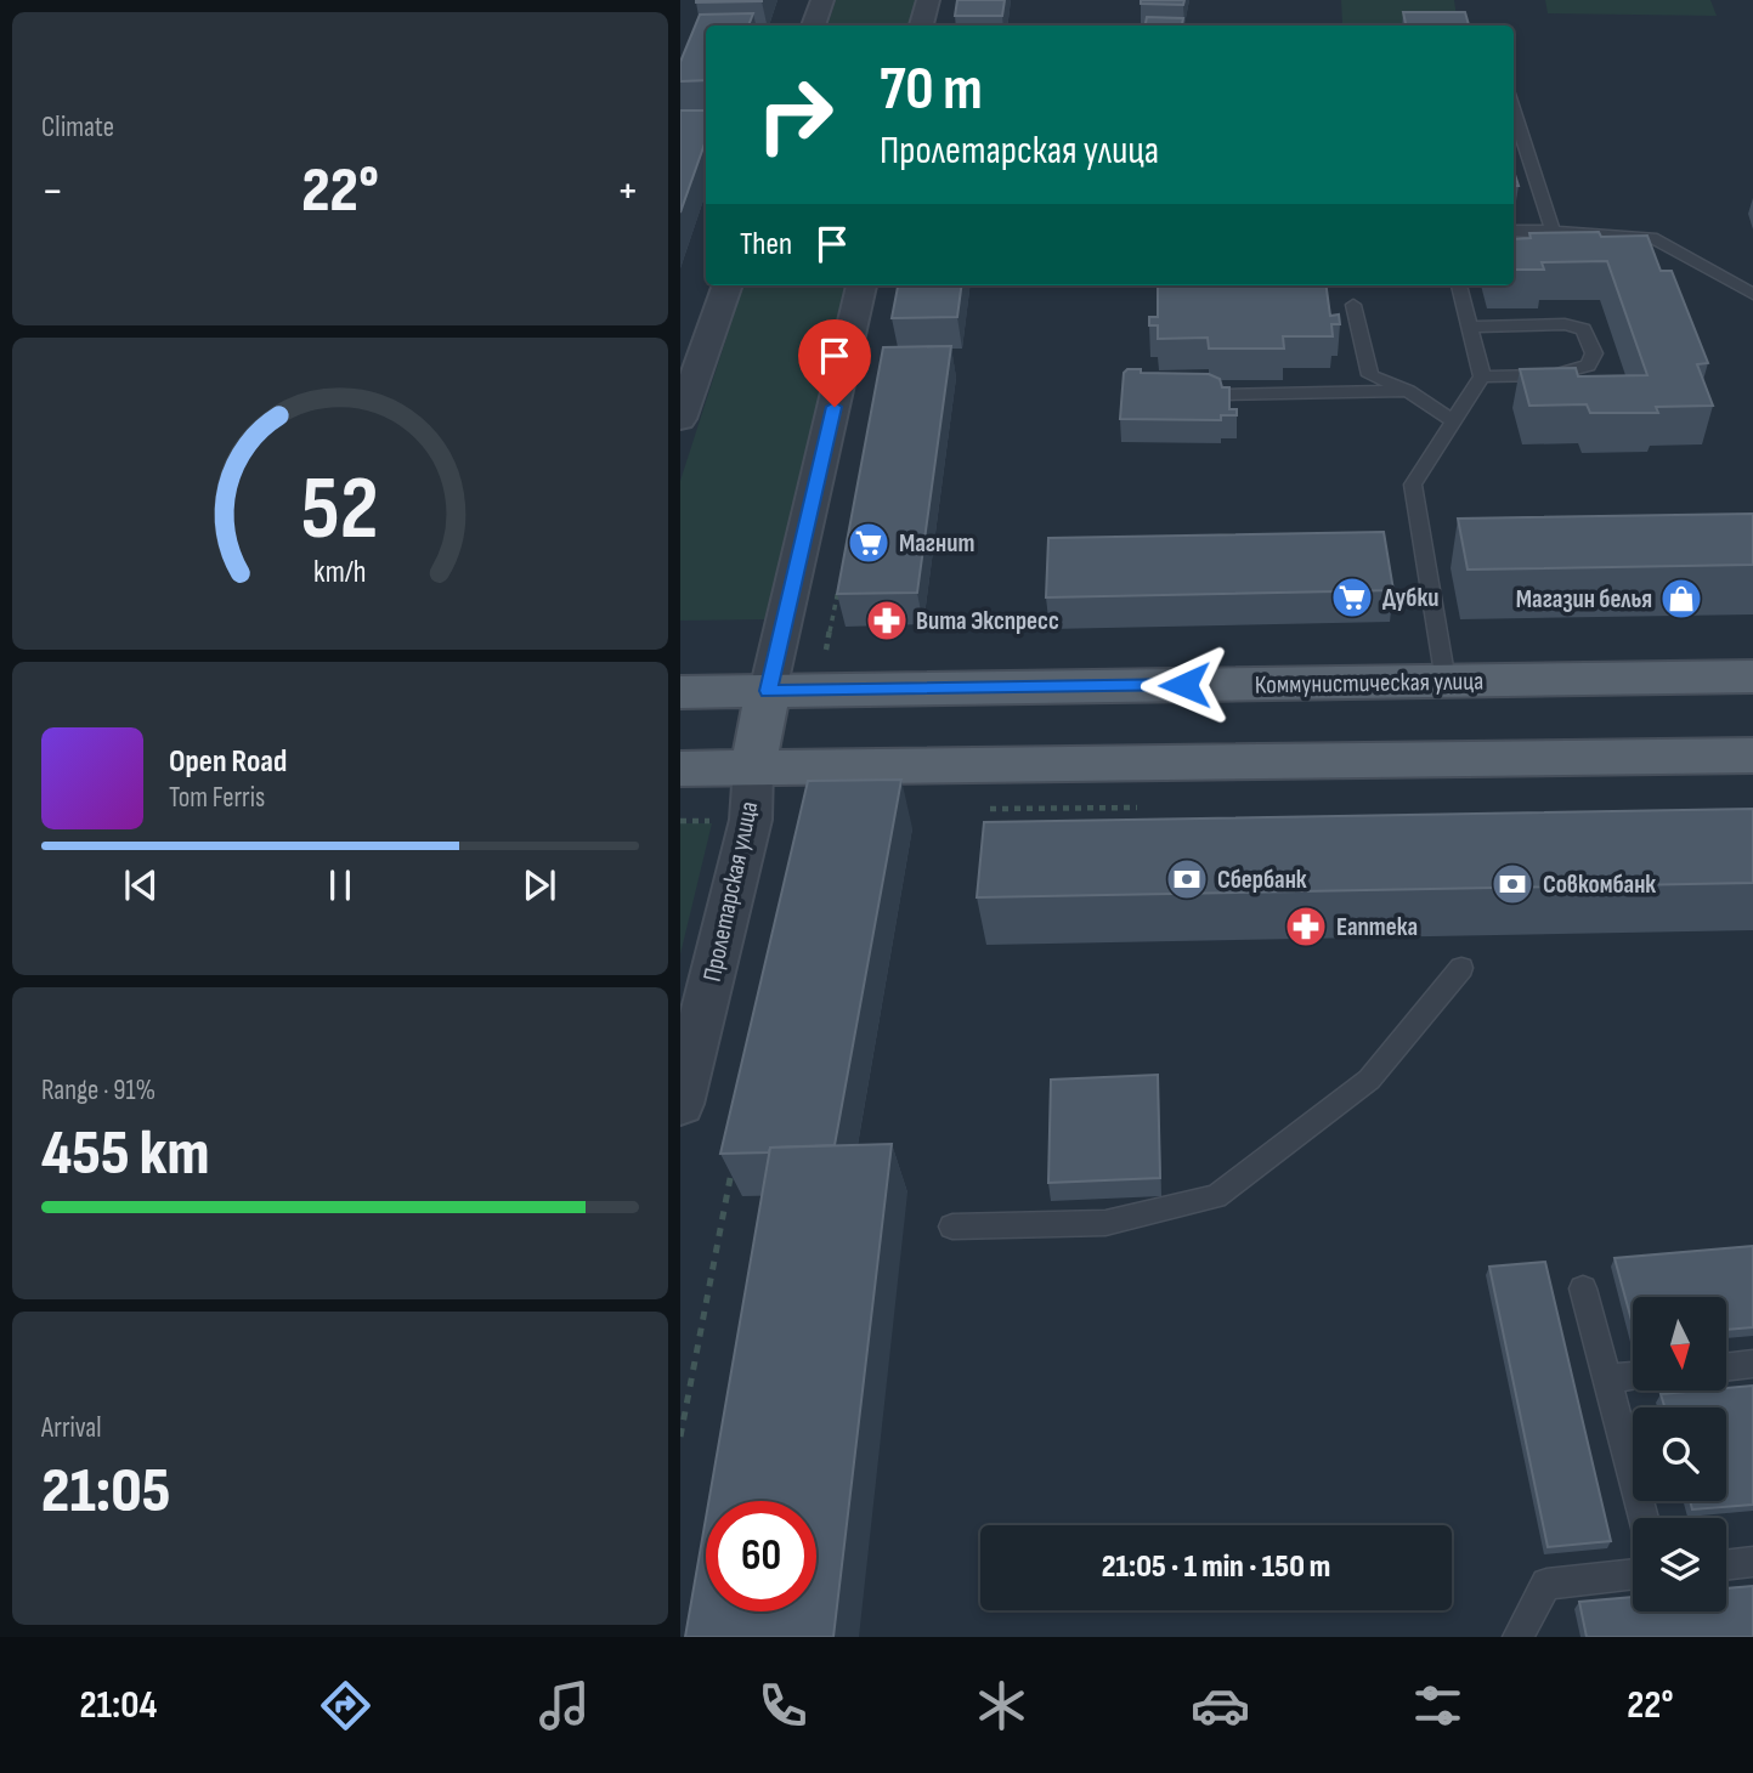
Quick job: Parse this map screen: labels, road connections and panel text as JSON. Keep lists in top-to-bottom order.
{
  "streets": {
    "main road": ["Коммунистическая улица", "Пролетарская улица"]
  },
  "crossings": [
    ["Коммунистическая улица", "Пролетарская улица"]
  ],
  "places": {
    "supermarket": ["Магнит", "Дубки"],
    "shop": ["Магазин белья"],
    "pharmacy": ["Вита Экспресс", "Еаптека"],
    "bank": ["Сбербанк", "Совкомбанк"]
  },
  "north": "bottom",
  "page": {
    "tile": [
      "Climate",
      ["Range · 91%", "455 km"],
      ["Arrival", "21:05"]
    ],
    "turn": ["70 m", "Пролетарская улица"],
    "heat": ["−", "22°", "+"],
    "then": "Then",
    "song": ["Open Road", "Tom Ferris"],
    "limit": "60",
    "trip": "21:05 · 1 min · 150 m",
    "tabs": ["21:04", "22°"],
    "gauge": ["52", "km/h"]
  }
}
